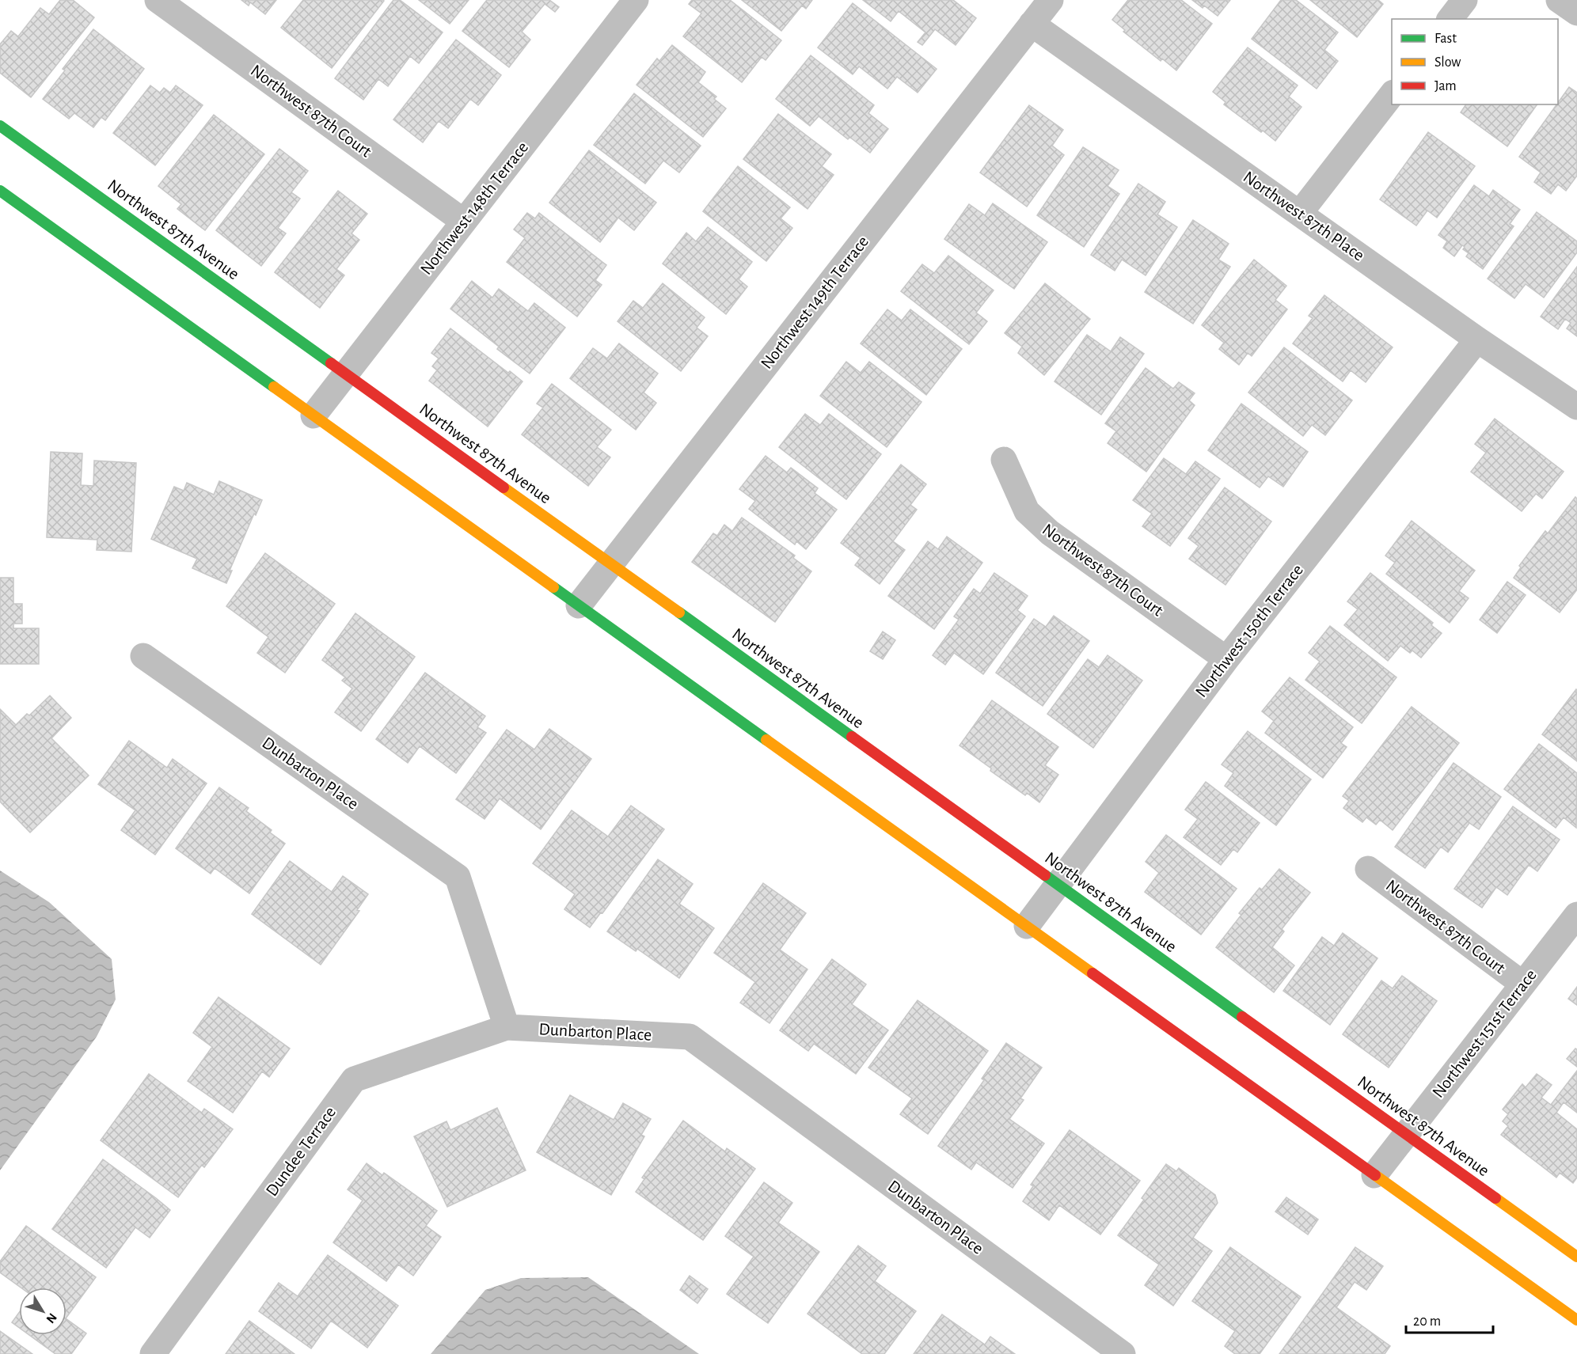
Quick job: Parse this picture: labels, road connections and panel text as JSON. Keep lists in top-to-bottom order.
{
  "streets": {
    "main road": ["Northwest 87th Avenue"],
    "street": [
      "Northwest 87th Court",
      "Northwest 148th Terrace",
      "Northwest 87th Place",
      "Northwest 149th Terrace",
      "Northwest 150th Terrace",
      "Dunbarton Place",
      "Northwest 151st Terrace",
      "Dundee Terrace"
    ]
  },
  "crossings": [
    ["Northwest 87th Court", "Northwest 148th Terrace"],
    ["Northwest 87th Court", "Northwest 150th Terrace"],
    ["Northwest 87th Court", "Northwest 151st Terrace"],
    ["Northwest 148th Terrace", "Northwest 87th Avenue"],
    ["Northwest 87th Place", "Northwest 149th Terrace"],
    ["Northwest 87th Place", "Northwest 150th Terrace"],
    ["Northwest 87th Avenue", "Northwest 149th Terrace"],
    ["Northwest 87th Avenue", "Northwest 150th Terrace"],
    ["Northwest 87th Avenue", "Northwest 151st Terrace"],
    ["Dunbarton Place", "Dundee Terrace"]
  ],
  "legend": ["Fast", "Slow", "Jam"],
  "scale_bar": "20 m",
  "north": "bottom right"
}
